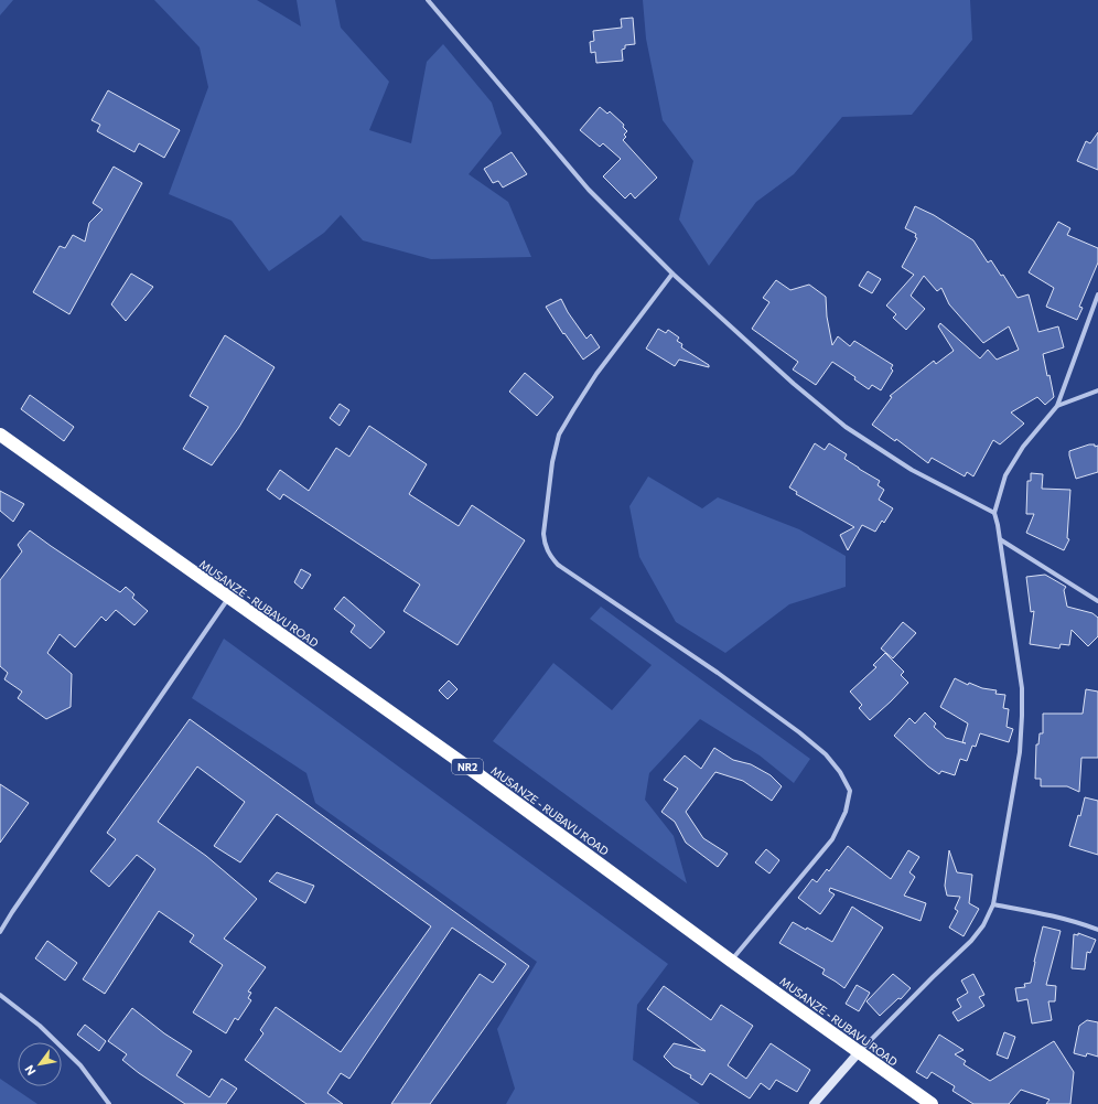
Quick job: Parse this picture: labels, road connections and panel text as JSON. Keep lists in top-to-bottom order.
{
  "streets": {
    "highway": ["MUSANZE - RUBAVU ROAD", "NR2"]
  },
  "north": "bottom left"
}
